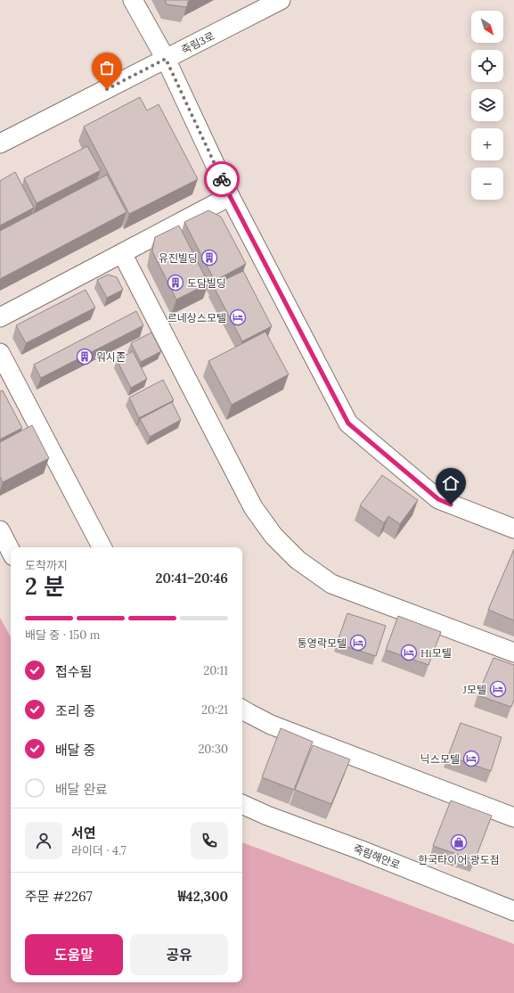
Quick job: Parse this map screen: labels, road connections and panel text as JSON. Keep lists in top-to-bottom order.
{
  "streets": {
    "street": ["죽림3로", "죽림해안로"]
  },
  "places": {
    "building": ["유진빌딩", "도담빌딩", "워시존"],
    "hotel": [
      "르네상스모텔",
      "통영락모텔",
      "Hi모텔",
      "J모텔",
      "닉스모텔"
    ],
    "shop": ["한국타이어 광도점"]
  },
  "north": "bottom right",
  "page": {
    "map_buttons": ["+", "−"],
    "heading": ["2 분", "도착까지", "20:41–20:46"],
    "panel": [
      "서연",
      "라이더 · 4.7",
      "주문 #2267",
      "₩42,300"
    ],
    "bar": "배달 중 · 150 m",
    "list": [
      ["접수됨", "20:11"],
      ["조리 중", "20:21"],
      ["배달 중", "20:30"],
      "배달 완료"
    ],
    "buttons": ["도움말", "공유"]
  }
}
